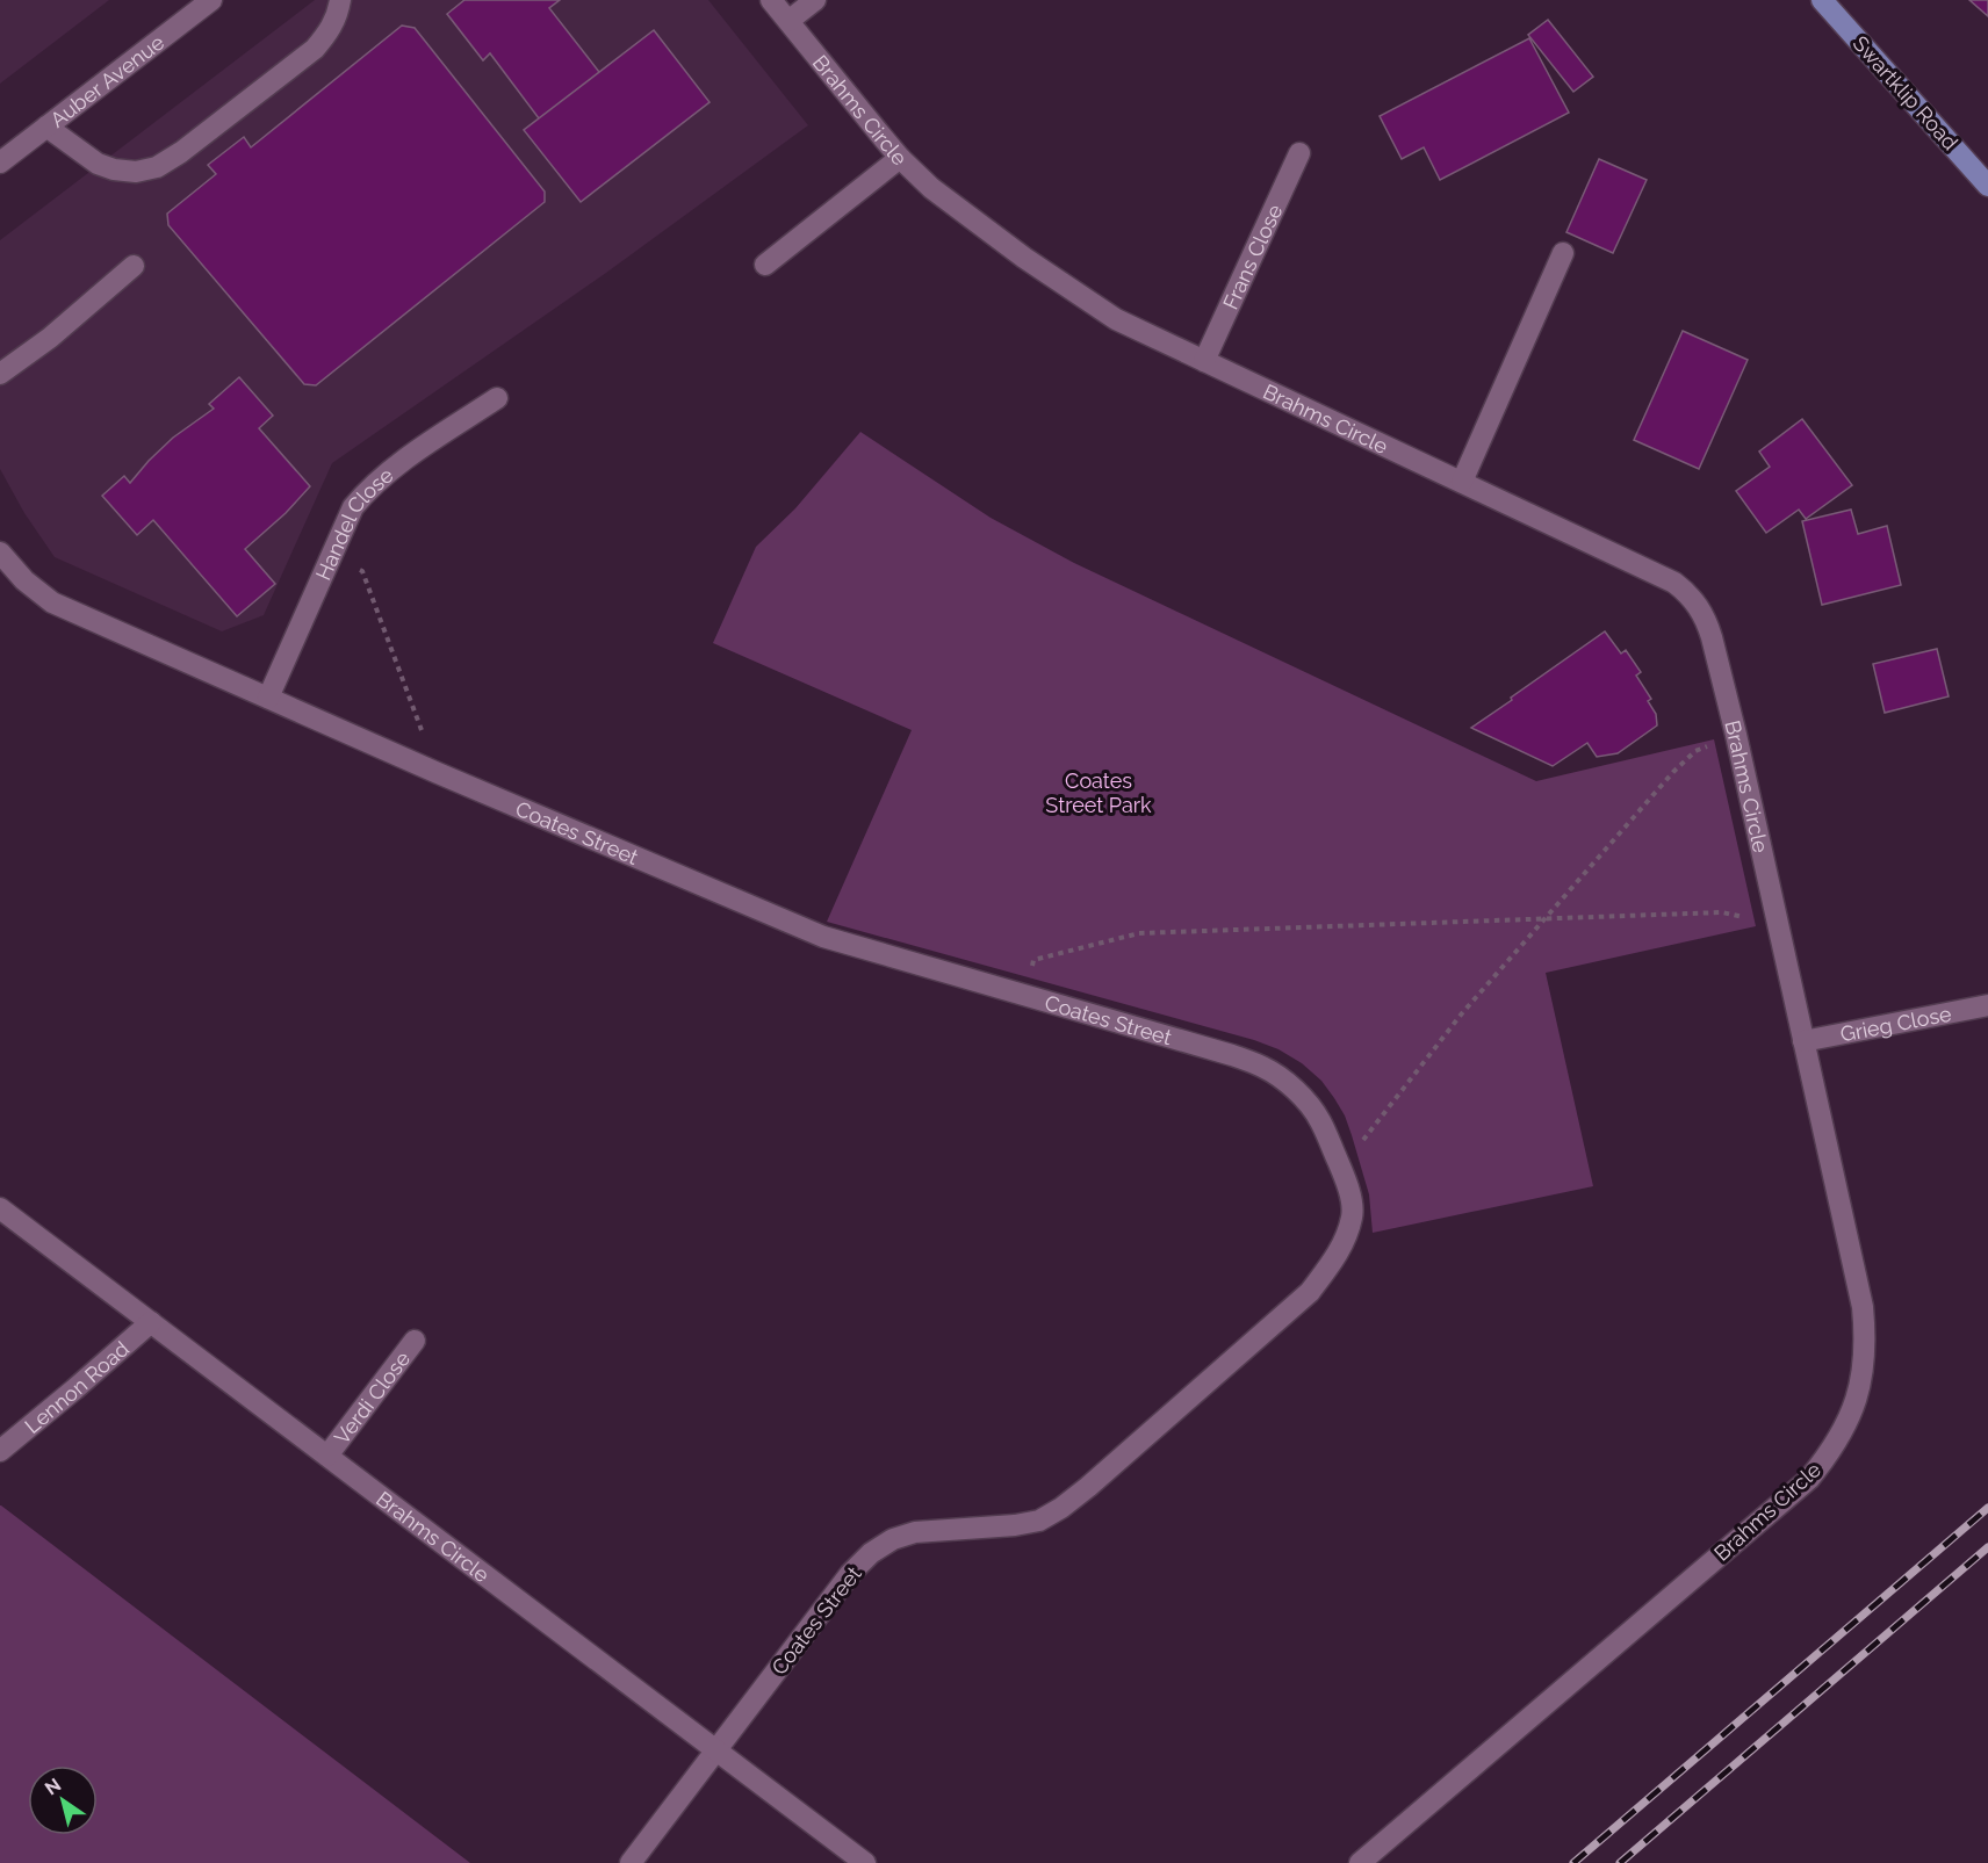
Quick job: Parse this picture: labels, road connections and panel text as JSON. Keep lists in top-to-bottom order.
{
  "streets": {
    "main road": ["Swartklip Road"],
    "street": [
      "Auber Avenue",
      "Brahms Circle",
      "Frans Close",
      "Handel Close",
      "Coates Street",
      "Grieg Close",
      "Lennon Road",
      "Verdi Close"
    ]
  },
  "crossings": [
    ["Brahms Circle", "Frans Close"],
    ["Brahms Circle", "Coates Street"],
    ["Brahms Circle", "Grieg Close"],
    ["Brahms Circle", "Lennon Road"],
    ["Brahms Circle", "Verdi Close"],
    ["Handel Close", "Coates Street"]
  ],
  "parks": ["Coates Street Park"],
  "north": "top left"
}
